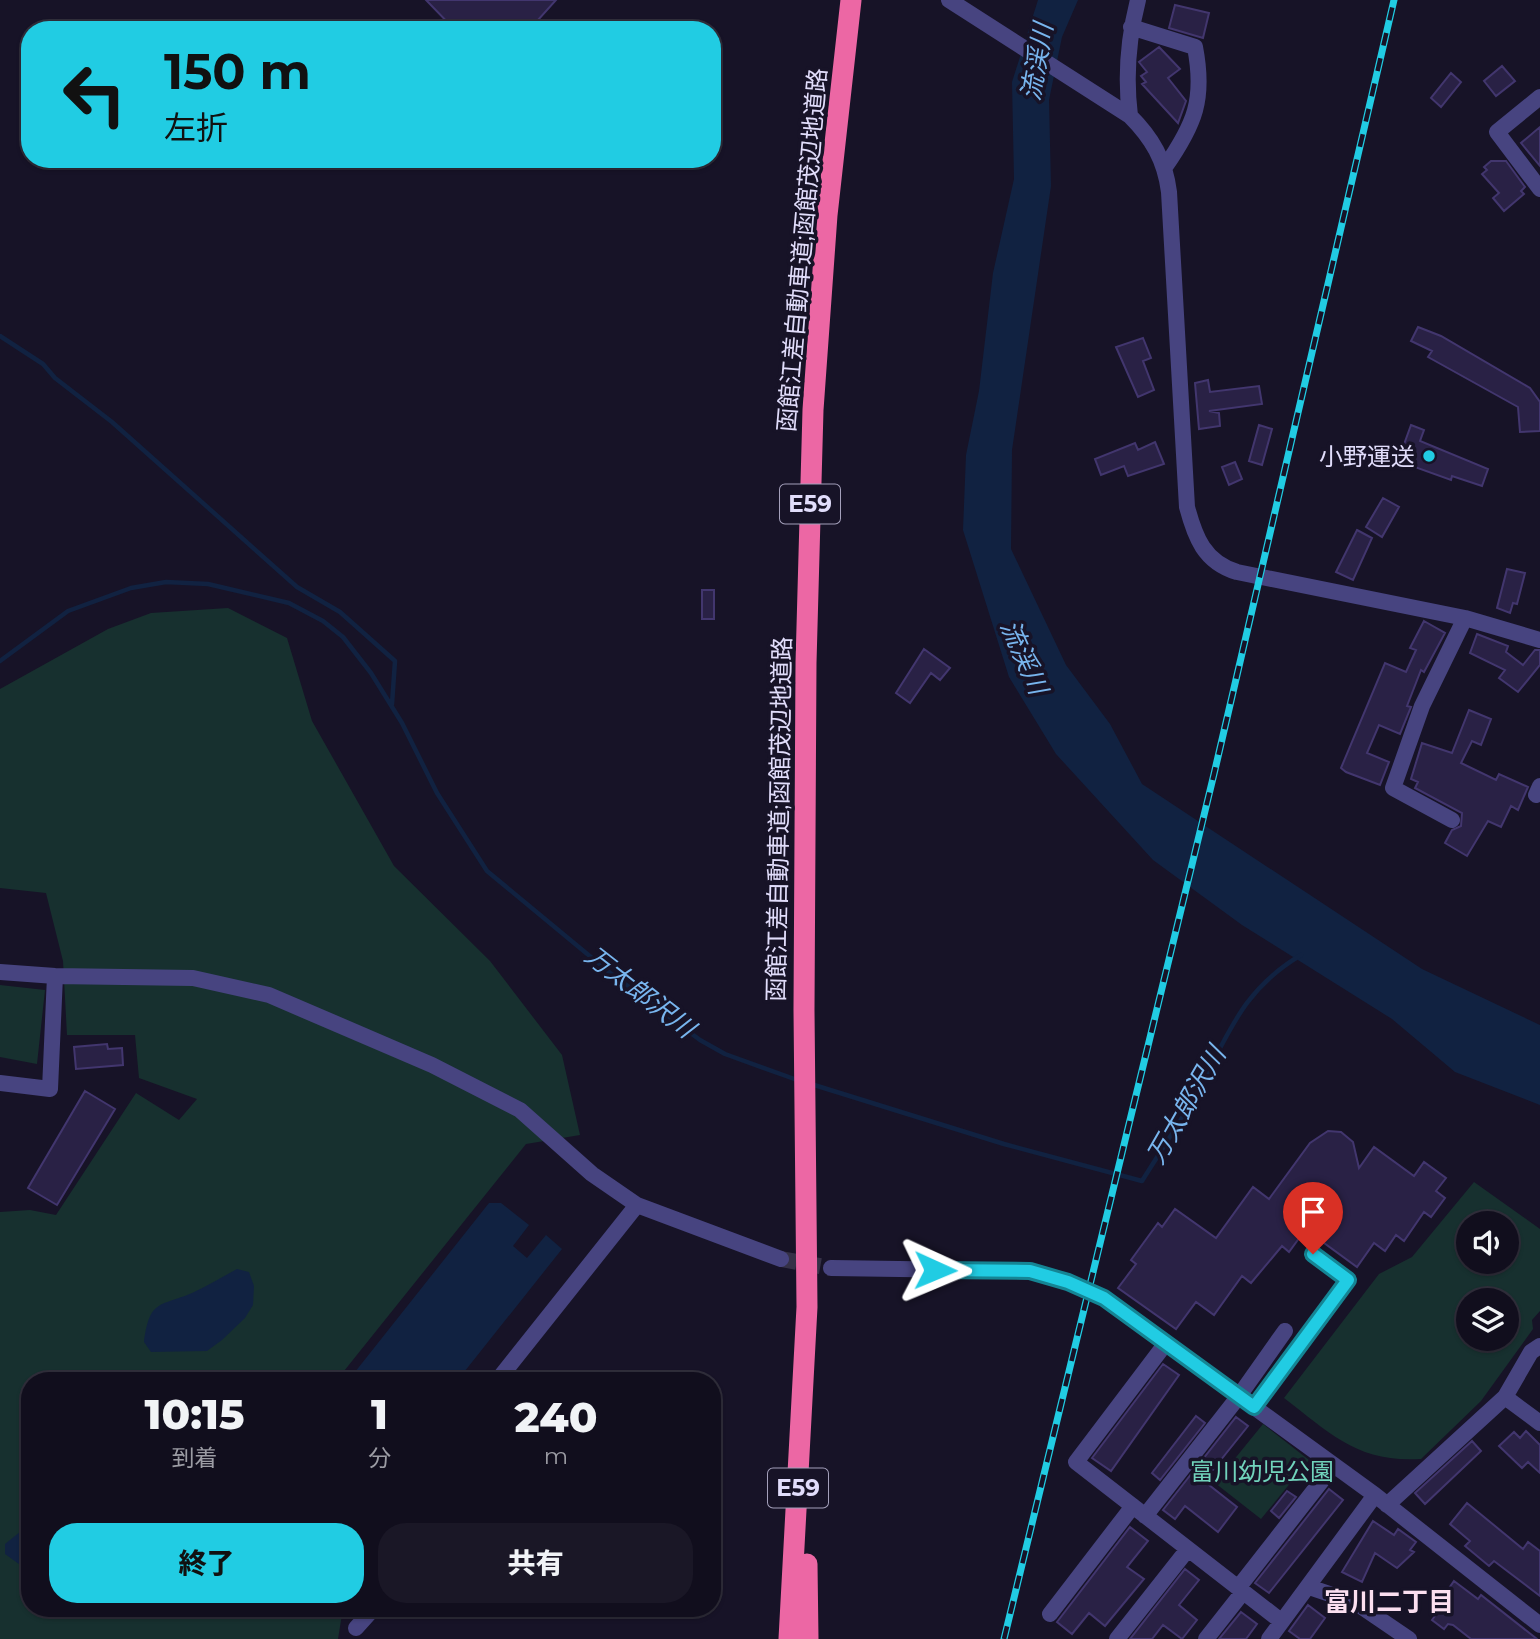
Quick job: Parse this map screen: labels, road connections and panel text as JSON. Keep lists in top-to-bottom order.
{
  "streets": {
    "highway": ["函館江差自動車道;函館茂辺地道路", "E59"]
  },
  "districts": ["富川二丁目"],
  "water": ["流渓川", "万太郎沢川"],
  "parks": ["富川幼児公園"],
  "places": ["小野運送"],
  "page": {
    "turn": ["150 m", "左折"],
    "eta": [
      "10:15",
      "到着",
      "1",
      "分",
      "240",
      "m"
    ],
    "buttons": ["終了", "共有"]
  }
}
